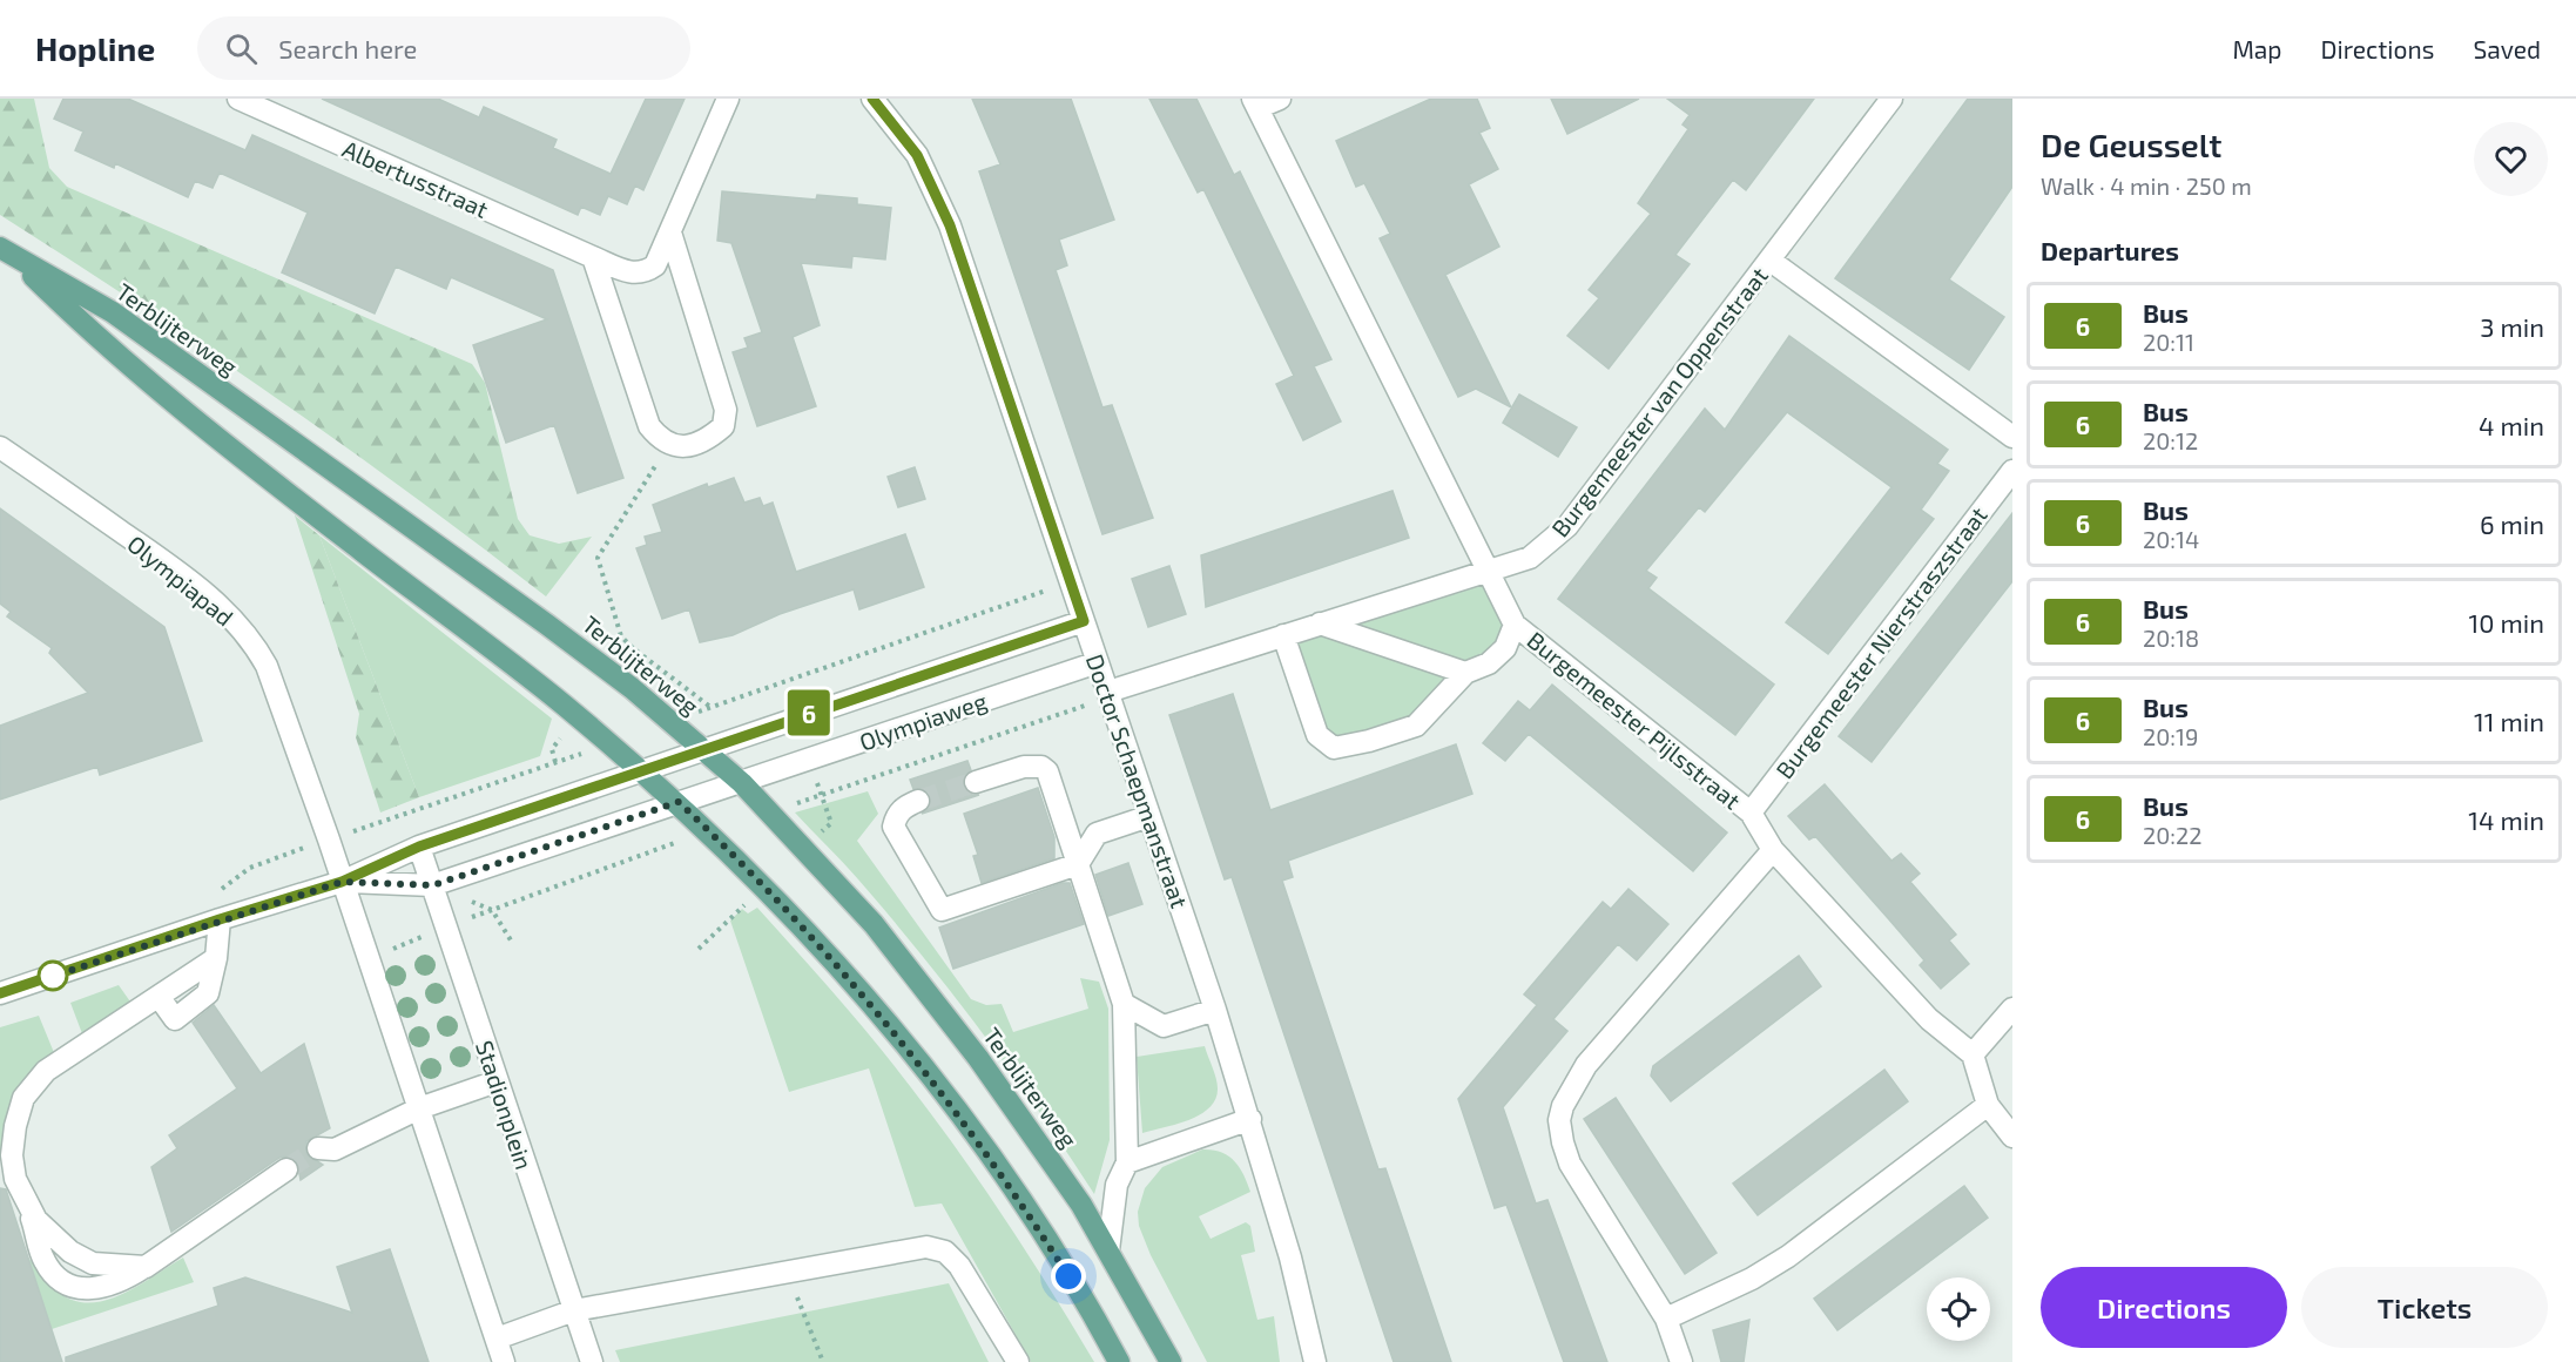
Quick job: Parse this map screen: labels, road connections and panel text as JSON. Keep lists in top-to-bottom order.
{
  "streets": {
    "main road": ["Terblijterweg"],
    "street": [
      "Albertusstraat",
      "Burgemeester van Oppenstraat",
      "Olympiapad",
      "Burgemeester Nierstraszstraat",
      "Burgemeester Pijlsstraat",
      "Olympiaweg",
      "Doctor Schaepmanstraat",
      "Stadionplein"
    ]
  },
  "crossings": [
    ["Terblijterweg", "Olympiaweg"],
    ["Burgemeester van Oppenstraat", "Burgemeester Pijlsstraat"],
    ["Burgemeester van Oppenstraat", "Olympiaweg"],
    ["Burgemeester van Oppenstraat", "Doctor Schaepmanstraat"],
    ["Olympiapad", "Olympiaweg"],
    ["Burgemeester Nierstraszstraat", "Burgemeester Pijlsstraat"],
    ["Olympiaweg", "Doctor Schaepmanstraat"],
    ["Olympiaweg", "Stadionplein"]
  ],
  "lines": ["bus line 6"],
  "page": {
    "header": "Hopline",
    "search": "Search here",
    "nav": ["Map", "Directions", "Saved"],
    "on_map": "6",
    "heading": [
      ["De Geusselt", "Walk · 4 min · 250 m"],
      "Departures"
    ],
    "list": [
      {
        "mark": "6",
        "name": "Bus",
        "note": "20:11",
        "value": "3 min"
      },
      {
        "mark": "6",
        "name": "Bus",
        "note": "20:12",
        "value": "4 min"
      },
      {
        "mark": "6",
        "name": "Bus",
        "note": "20:14",
        "value": "6 min"
      },
      {
        "mark": "6",
        "name": "Bus",
        "note": "20:18",
        "value": "10 min"
      },
      {
        "mark": "6",
        "name": "Bus",
        "note": "20:19",
        "value": "11 min"
      },
      {
        "mark": "6",
        "name": "Bus",
        "note": "20:22",
        "value": "14 min"
      }
    ],
    "buttons": ["Directions", "Tickets"]
  }
}
